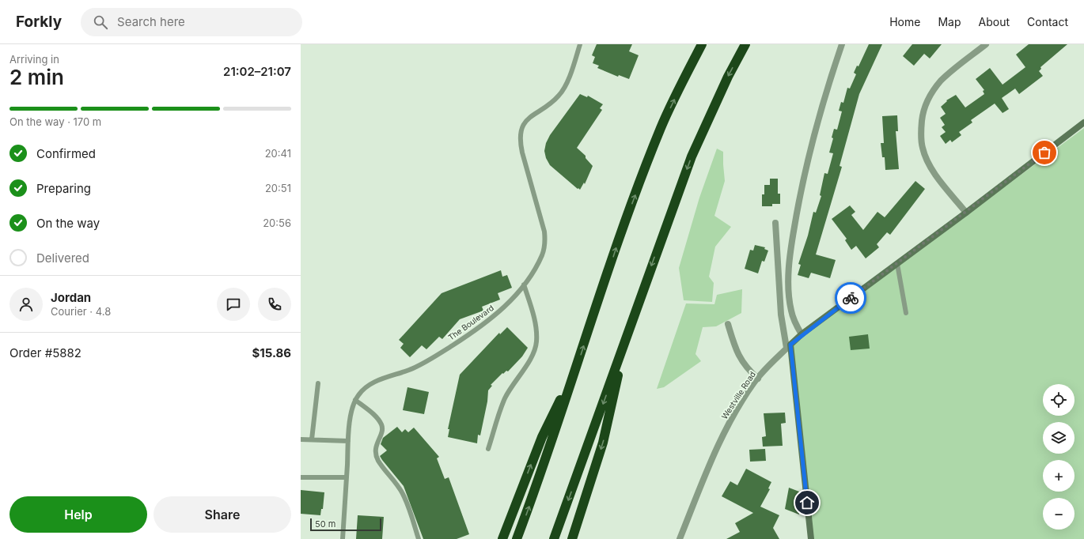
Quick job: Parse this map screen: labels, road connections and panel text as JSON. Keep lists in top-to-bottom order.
{
  "streets": {
    "street": ["Westville Road"],
    "lane": ["The Boulevard"]
  },
  "scale_bar": "50 m",
  "page": {
    "header": "Forkly",
    "search": "Search here",
    "nav": [
      "Home",
      "Map",
      "About",
      "Contact"
    ],
    "heading": ["2 min", "Arriving in", "21:02–21:07"],
    "panel": [
      "Jordan",
      "Courier · 4.8",
      "Order #5882",
      "$15.86"
    ],
    "bar": "On the way · 170 m",
    "list": [
      ["Confirmed", "20:41"],
      ["Preparing", "20:51"],
      ["On the way", "20:56"],
      "Delivered"
    ],
    "map_buttons": ["+", "−"],
    "buttons": ["Help", "Share"],
    "scale": "50 m"
  }
}
